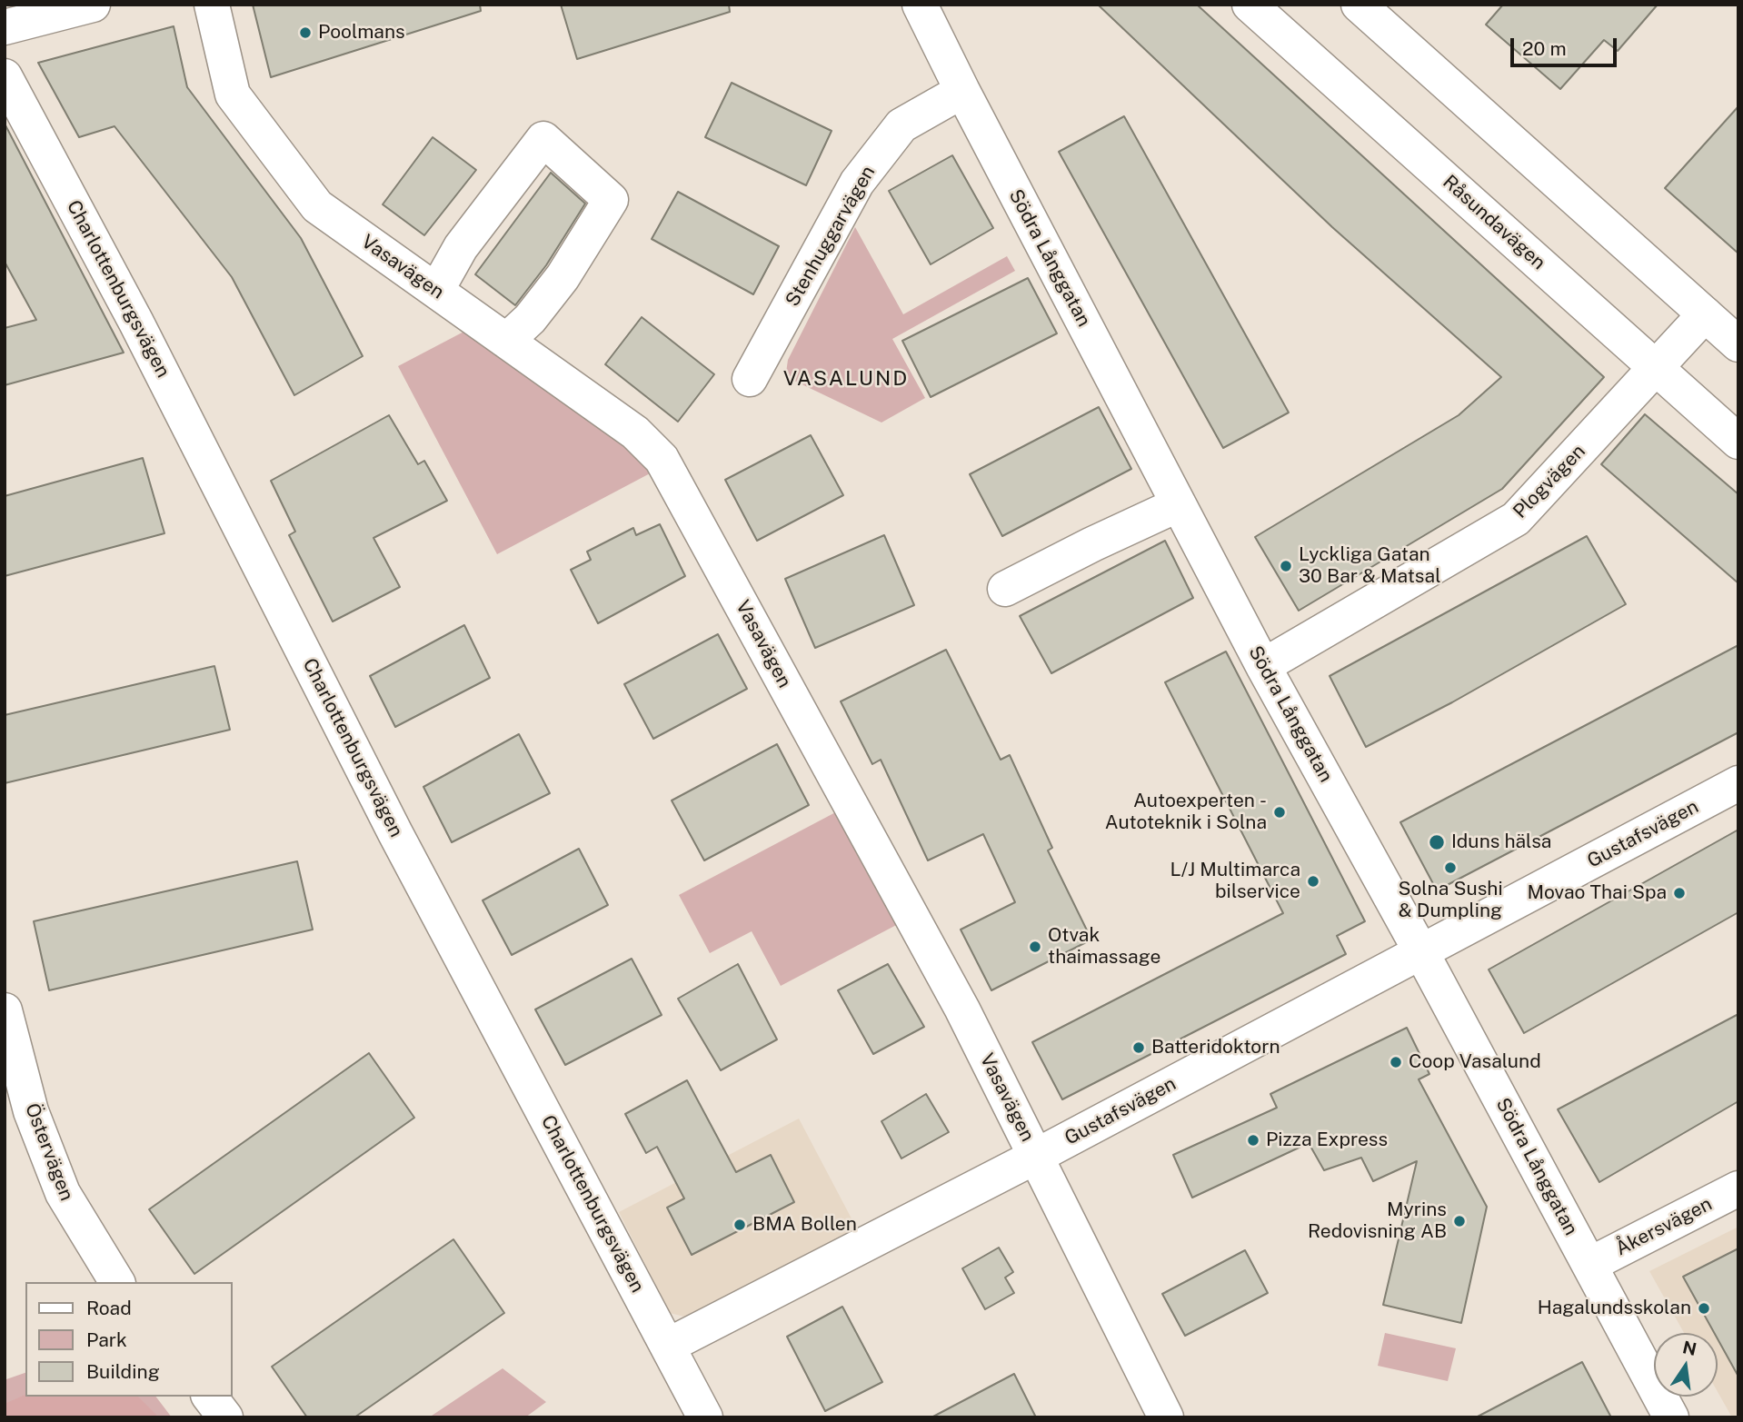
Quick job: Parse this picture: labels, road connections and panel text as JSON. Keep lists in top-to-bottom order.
{
  "streets": {
    "street": [
      "Råsundavägen",
      "Stenhuggarvägen",
      "Södra Långgatan",
      "Vasavägen",
      "Charlottenburgsvägen",
      "Plogvägen",
      "Gustafsvägen",
      "Östervägen",
      "Åkersvägen"
    ]
  },
  "crossings": [
    ["Råsundavägen", "Plogvägen"],
    ["Stenhuggarvägen", "Södra Långgatan"],
    ["Södra Långgatan", "Plogvägen"],
    ["Södra Långgatan", "Gustafsvägen"],
    ["Södra Långgatan", "Åkersvägen"],
    ["Vasavägen", "Gustafsvägen"],
    ["Charlottenburgsvägen", "Gustafsvägen"]
  ],
  "districts": ["VASALUND"],
  "places": [
    "Poolmans",
    "Lyckliga Gatan 30 Bar & Matsal",
    "Autoexperten - Autoteknik i Solna",
    "Iduns hälsa",
    "Solna Sushi & Dumpling",
    "L/J Multimarca bilservice",
    "Movao Thai Spa",
    "Otvak thaimassage",
    "Batteridoktorn",
    "Coop Vasalund",
    "Pizza Express",
    "Myrins Redovisning AB",
    "BMA Bollen",
    "Hagalundsskolan"
  ],
  "legend": ["Road", "Park", "Building"],
  "scale_bar": "20 m",
  "north": "top"
}
